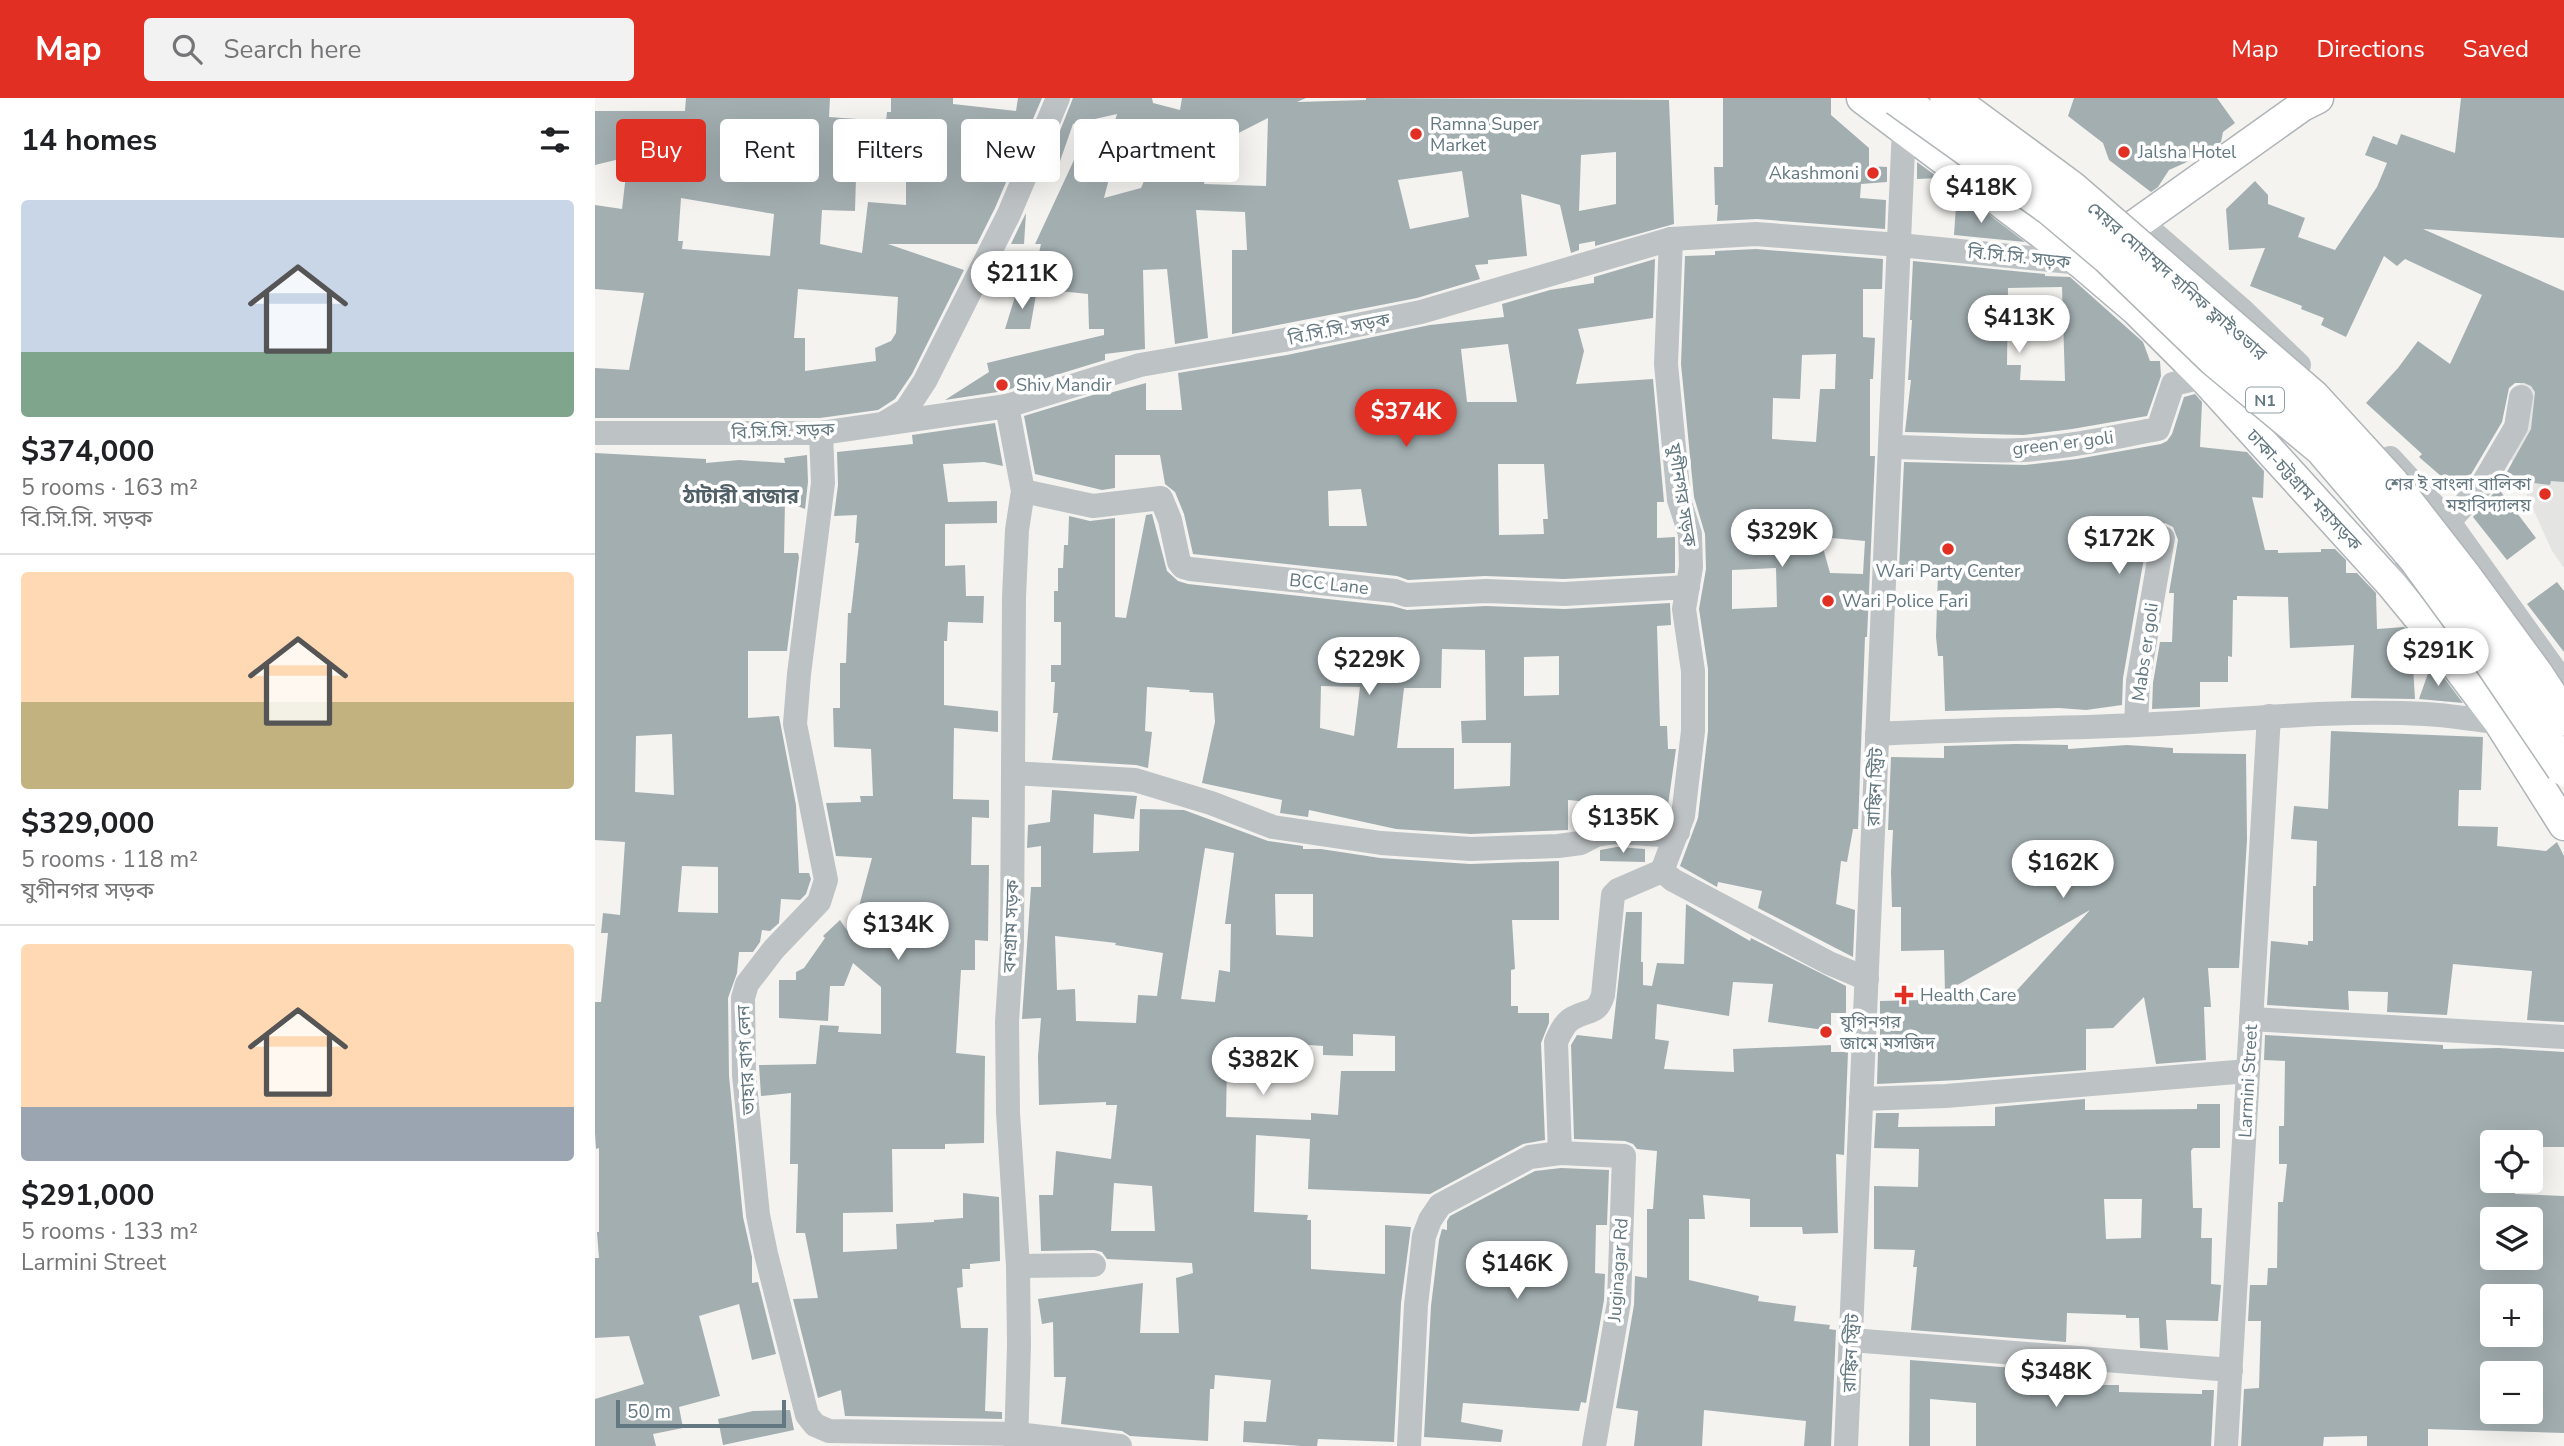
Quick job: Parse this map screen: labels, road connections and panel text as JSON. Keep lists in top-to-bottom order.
{
  "streets": {
    "highway": ["মেয়র মোহাম্মদ হানিফ ফ্লাইওভার", "N1"],
    "main road": ["ঢাকা-চট্টগ্রাম মহাসড়ক"],
    "street": [
      "বি.সি.সি. সড়ক",
      "green er goli",
      "যুগীনগর সড়ক",
      "BCC Lane",
      "Mabs er goli",
      "রাঙ্কিন স্ট্রিট",
      "বনগ্রাম সড়ক",
      "তাহার বাগ লেন",
      "Larmini Street",
      "Juginagar Rd"
    ]
  },
  "crossings": [
    ["বি.সি.সি. সড়ক", "ঢাকা-চট্টগ্রাম মহাসড়ক"],
    ["বি.সি.সি. সড়ক", "যুগীনগর সড়ক"],
    ["বি.সি.সি. সড়ক", "রাঙ্কিন স্ট্রিট"],
    ["বি.সি.সি. সড়ক", "বনগ্রাম সড়ক"],
    ["বি.সি.সি. সড়ক", "তাহার বাগ লেন"],
    ["মেয়র মোহাম্মদ হানিফ ফ্লাইওভার", "ঢাকা-চট্টগ্রাম মহাসড়ক"],
    ["মেয়র মোহাম্মদ হানিফ ফ্লাইওভার", "রাঙ্কিন স্ট্রিট"],
    ["green er goli", "ঢাকা-চট্টগ্রাম মহাসড়ক"],
    ["green er goli", "রাঙ্কিন স্ট্রিট"],
    ["ঢাকা-চট্টগ্রাম মহাসড়ক", "রাঙ্কিন স্ট্রিট"],
    ["যুগীনগর সড়ক", "BCC Lane"],
    ["BCC Lane", "বনগ্রাম সড়ক"],
    ["বনগ্রাম সড়ক", "তাহার বাগ লেন"]
  ],
  "districts": ["ঠাটারী বাজার"],
  "places": {
    "other": [
      "Ramna Super Market",
      "Jalsha Hotel",
      "Akashmoni",
      "Shiv Mandir",
      "শের ই বাংলা বালিকা মহাবিদ্যালয়",
      "Wari Party Center",
      "Wari Police Fari",
      "যুগিনগর জামে মসজিদ"
    ],
    "health": ["Health Care"]
  },
  "scale_bar": "50 m",
  "page": {
    "header": "Map",
    "search": "Search here",
    "nav": ["Map", "Directions", "Saved"],
    "heading": "14 homes",
    "chip": [
      "Buy",
      "Rent",
      "Filters",
      "New",
      "Apartment"
    ],
    "price": [
      "$418K",
      "$211K",
      "$413K",
      "$374K",
      "$329K",
      "$172K",
      "$291K",
      "$229K",
      "$135K",
      "$162K",
      "$134K",
      "$382K",
      "$146K",
      "$348K"
    ],
    "list": [
      {
        "name": "$374,000",
        "note": "5 rooms · 163 m² · বি.সি.সি. সড়ক"
      },
      {
        "name": "$329,000",
        "note": "5 rooms · 118 m² · যুগীনগর সড়ক"
      },
      {
        "name": "$291,000",
        "note": "5 rooms · 133 m² · Larmini Street"
      }
    ],
    "map_buttons": ["+", "−"],
    "scale": "50 m"
  }
}
